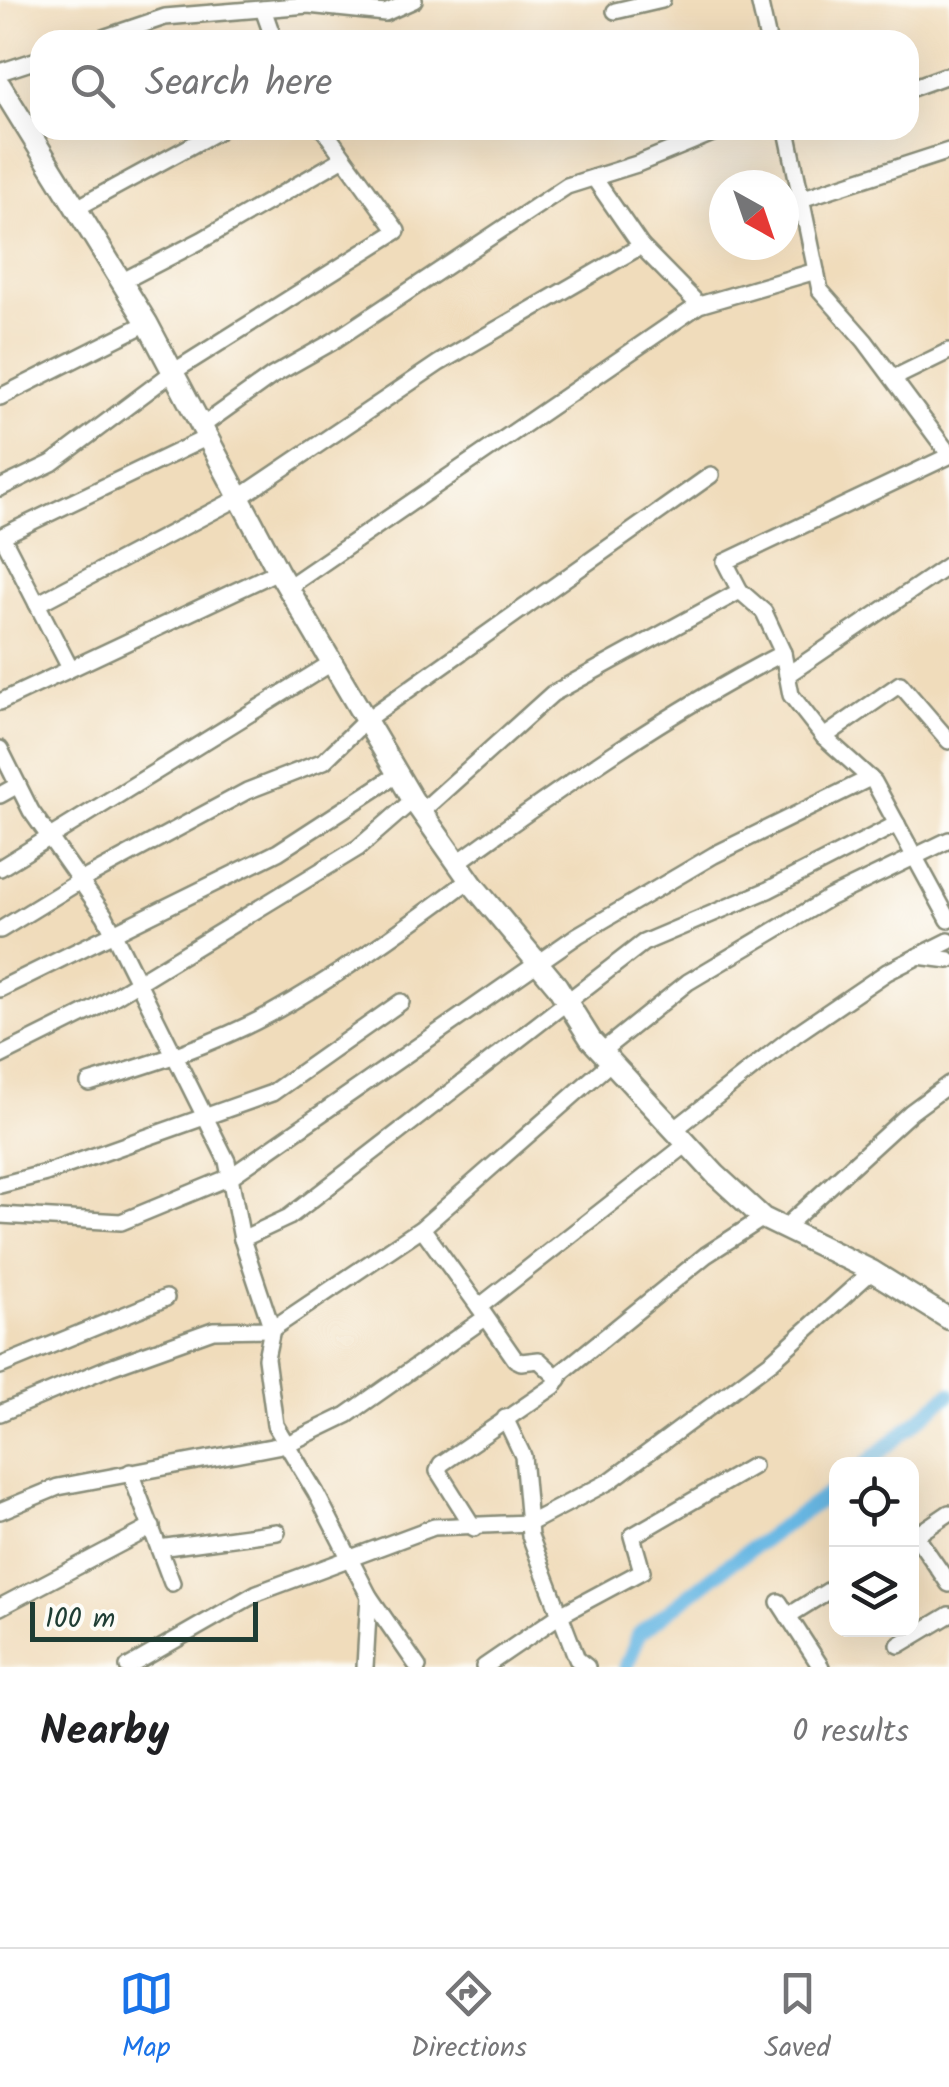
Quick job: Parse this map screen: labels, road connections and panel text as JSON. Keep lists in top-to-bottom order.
{
  "scale_bar": "100 m",
  "north": "bottom right",
  "page": {
    "search": "Search here",
    "scale": "100 m",
    "heading": ["Nearby", "0 results"],
    "nav": ["Map", "Directions", "Saved"]
  }
}
